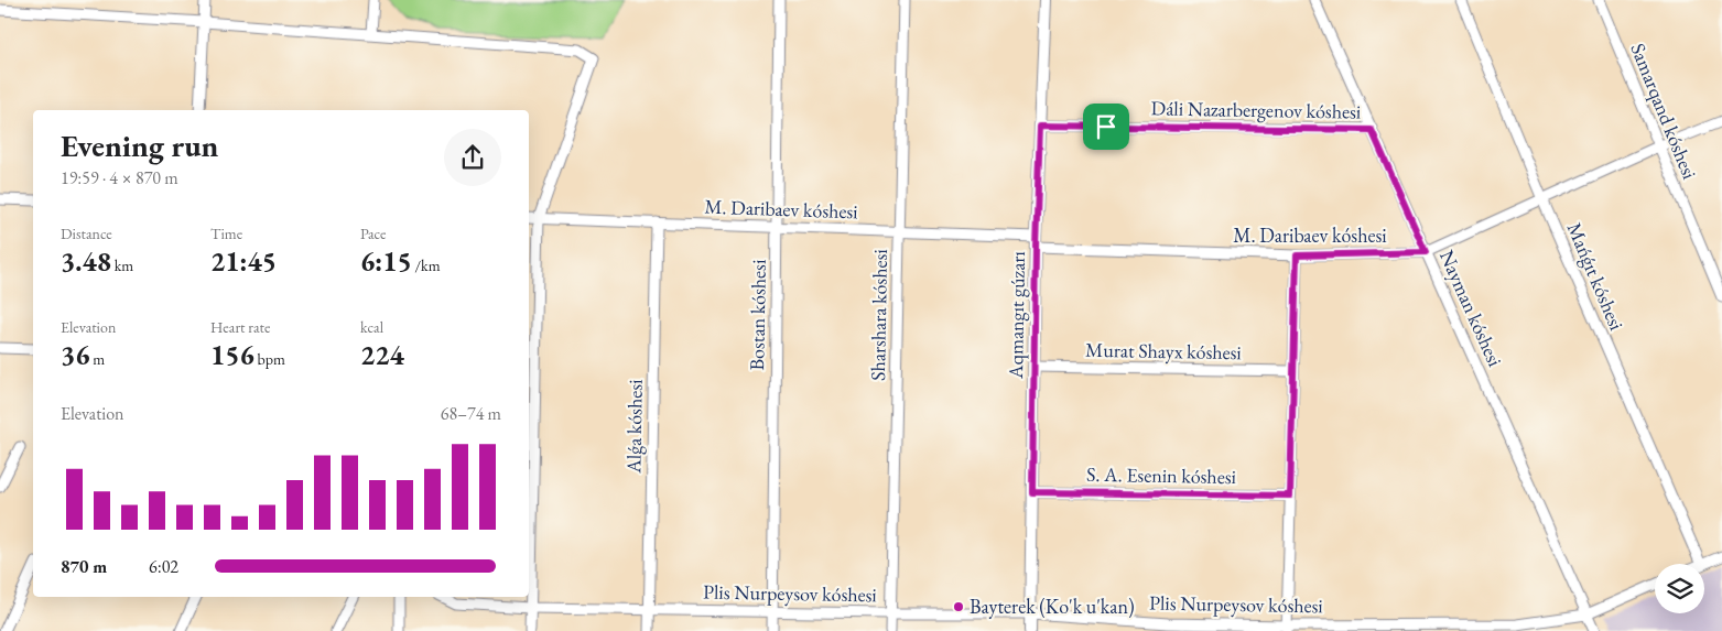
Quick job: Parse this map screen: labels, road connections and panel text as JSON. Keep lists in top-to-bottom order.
{
  "streets": {
    "street": [
      "Dáli Nazarbergenov kóshesi",
      "Samarqand kóshesi",
      "M. Daribaev kóshesi",
      "Mańǵıt kóshesi",
      "Nayman kóshesi",
      "Bostan kóshesi",
      "Sharshara kóshesi",
      "Aqmangıt gúzarı",
      "Murat Shayx kóshesi",
      "Alǵa kóshesi",
      "S. A. Esenin kóshesi",
      "Plis Nurpeysov kóshesi"
    ]
  },
  "crossings": [
    ["Dáli Nazarbergenov kóshesi", "Nayman kóshesi"],
    ["Dáli Nazarbergenov kóshesi", "Aqmangıt gúzarı"],
    ["Samarqand kóshesi", "M. Daribaev kóshesi"],
    ["M. Daribaev kóshesi", "Mańǵıt kóshesi"],
    ["M. Daribaev kóshesi", "Nayman kóshesi"],
    ["M. Daribaev kóshesi", "Bostan kóshesi"],
    ["M. Daribaev kóshesi", "Sharshara kóshesi"],
    ["M. Daribaev kóshesi", "Aqmangıt gúzarı"],
    ["M. Daribaev kóshesi", "Alǵa kóshesi"],
    ["Nayman kóshesi", "Plis Nurpeysov kóshesi"],
    ["Bostan kóshesi", "Plis Nurpeysov kóshesi"],
    ["Sharshara kóshesi", "Plis Nurpeysov kóshesi"],
    ["Aqmangıt gúzarı", "Murat Shayx kóshesi"],
    ["Aqmangıt gúzarı", "S. A. Esenin kóshesi"],
    ["Aqmangıt gúzarı", "Plis Nurpeysov kóshesi"],
    ["Alǵa kóshesi", "Plis Nurpeysov kóshesi"]
  ],
  "places": ["Bayterek (Ko'k u'kan)"],
  "page": {
    "heading": ["Evening run", "19:59 · 4 × 870 m"],
    "stats": [
      ["Distance", "3.48 km"],
      ["Time", "21:45"],
      ["Pace", "6:15 /km"],
      ["Elevation", "36 m"],
      ["Heart rate", "156 bpm"],
      ["kcal", "224"]
    ],
    "chart": ["Elevation", "68–74 m"],
    "list": [
      {
        "name": "870 m",
        "note": "6:02"
      }
    ]
  }
}
